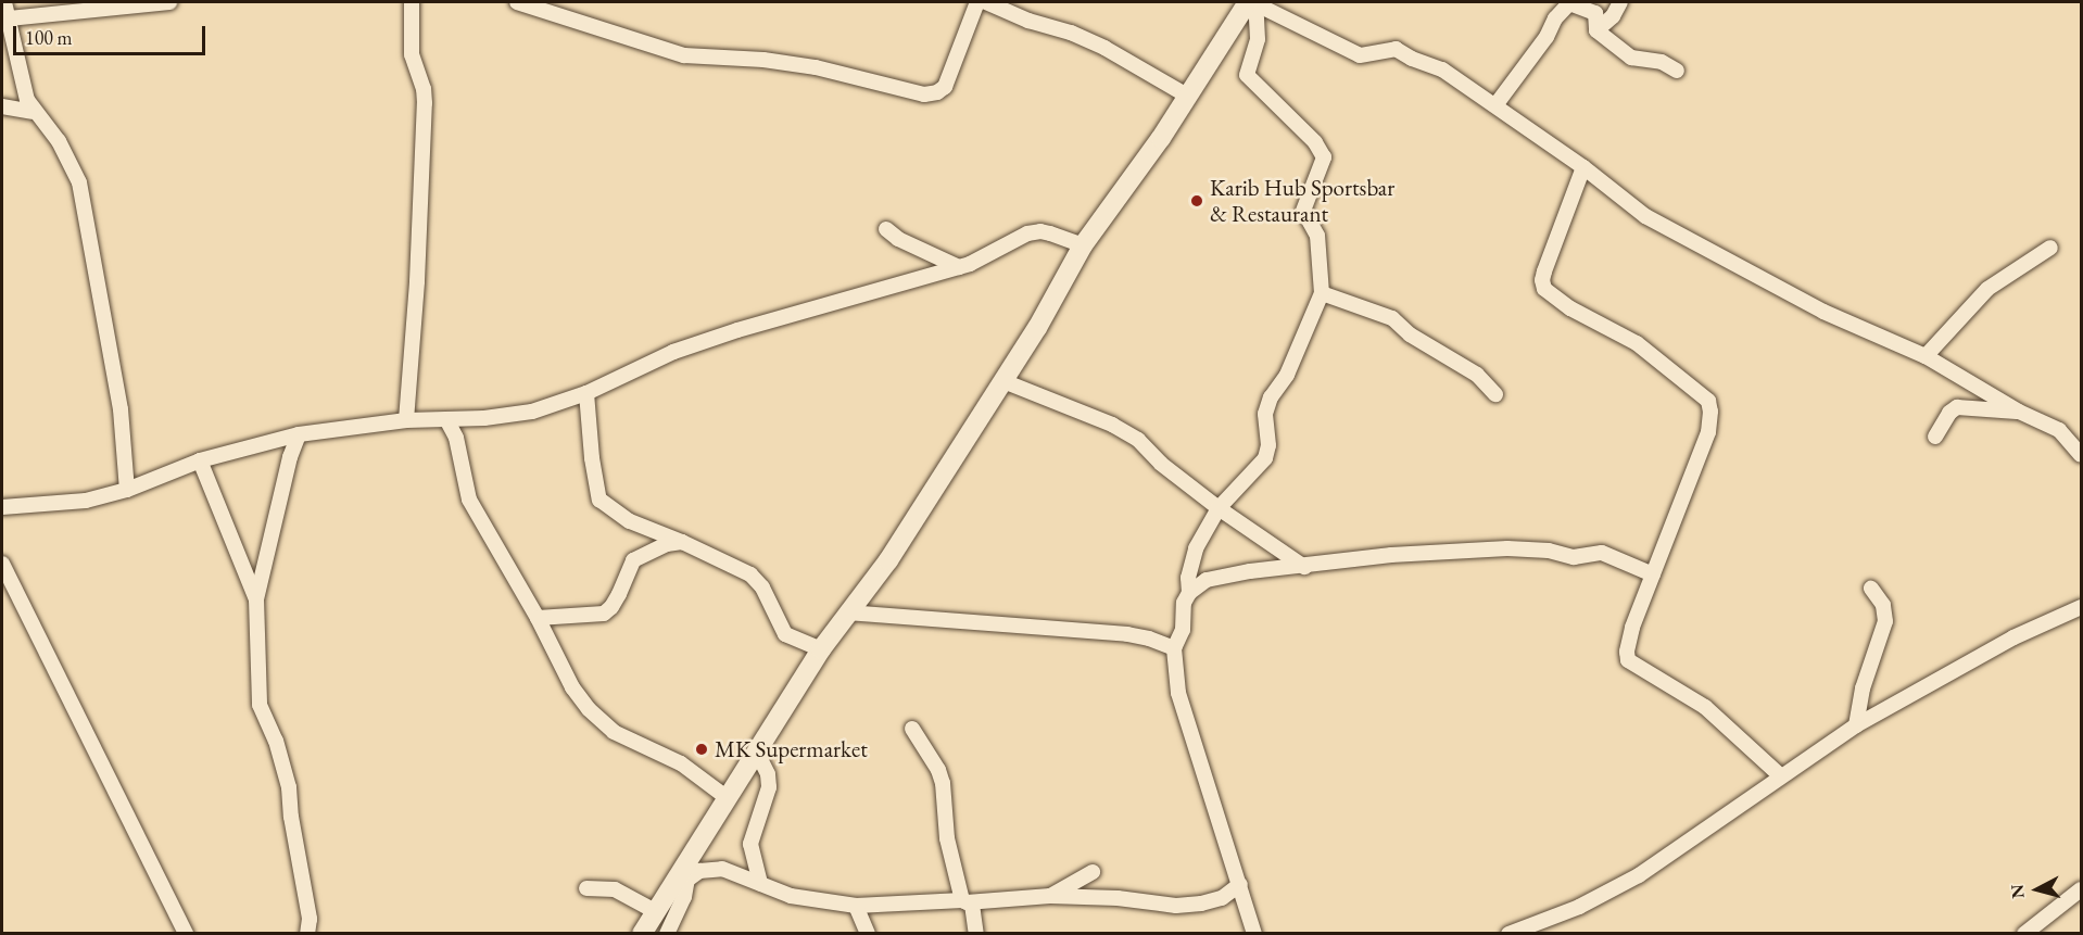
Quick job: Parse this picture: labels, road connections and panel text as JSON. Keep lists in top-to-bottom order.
{
  "places": ["Karib Hub Sportsbar & Restaurant", "MK Supermarket"],
  "scale_bar": "100 m",
  "north": "left"
}
